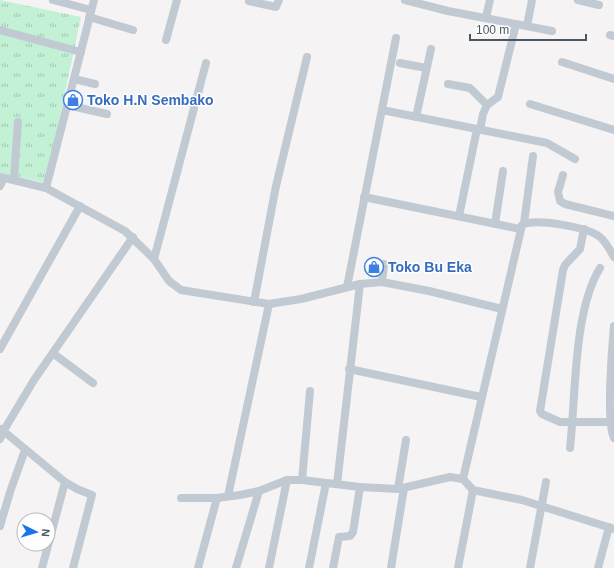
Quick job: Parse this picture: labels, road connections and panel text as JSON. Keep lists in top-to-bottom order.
{
  "places": {
    "shop": ["Toko H.N Sembako", "Toko Bu Eka"]
  },
  "scale_bar": "100 m",
  "north": "right"
}
